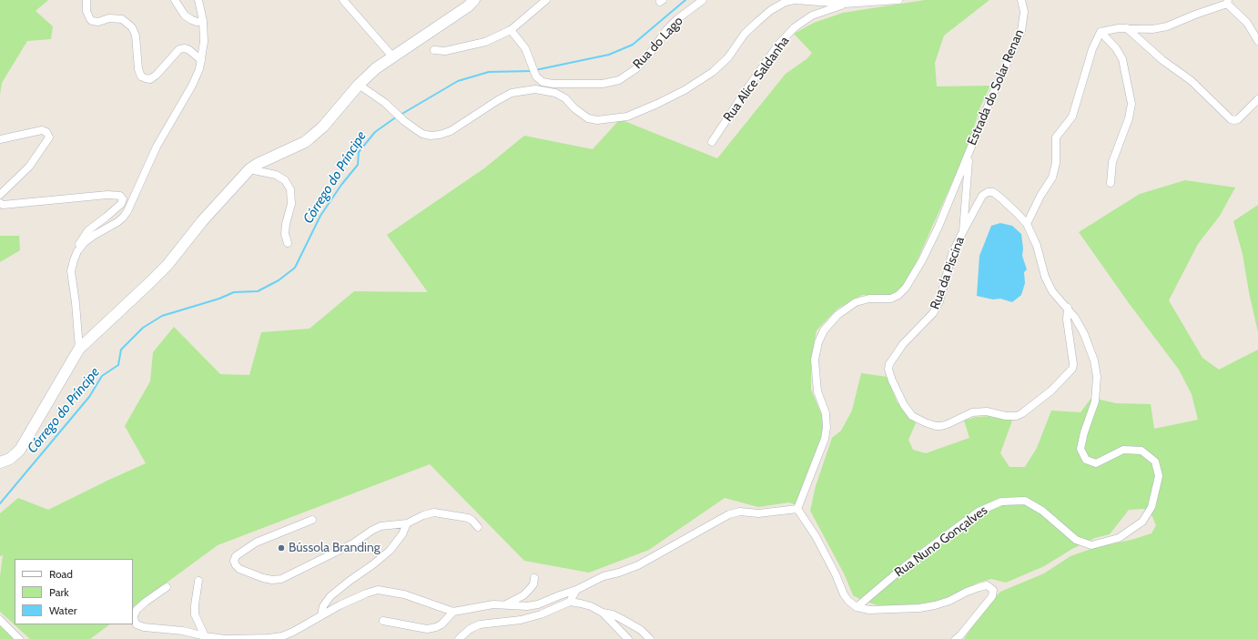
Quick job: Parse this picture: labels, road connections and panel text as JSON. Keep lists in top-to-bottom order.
{
  "streets": {
    "street": [
      "Rua do Lago",
      "Rua Alice Saldanha",
      "Estrada do Solar Renan",
      "Rua da Piscina",
      "Rua Nuno Gonçalves"
    ]
  },
  "crossings": [
    ["Estrada do Solar Renan", "Rua da Piscina"],
    ["Rua da Piscina", "Rua Nuno Gonçalves"]
  ],
  "water": ["Córrego do Príncipe"],
  "places": ["Bússola Branding"],
  "legend": ["Road", "Park", "Water"]
}
